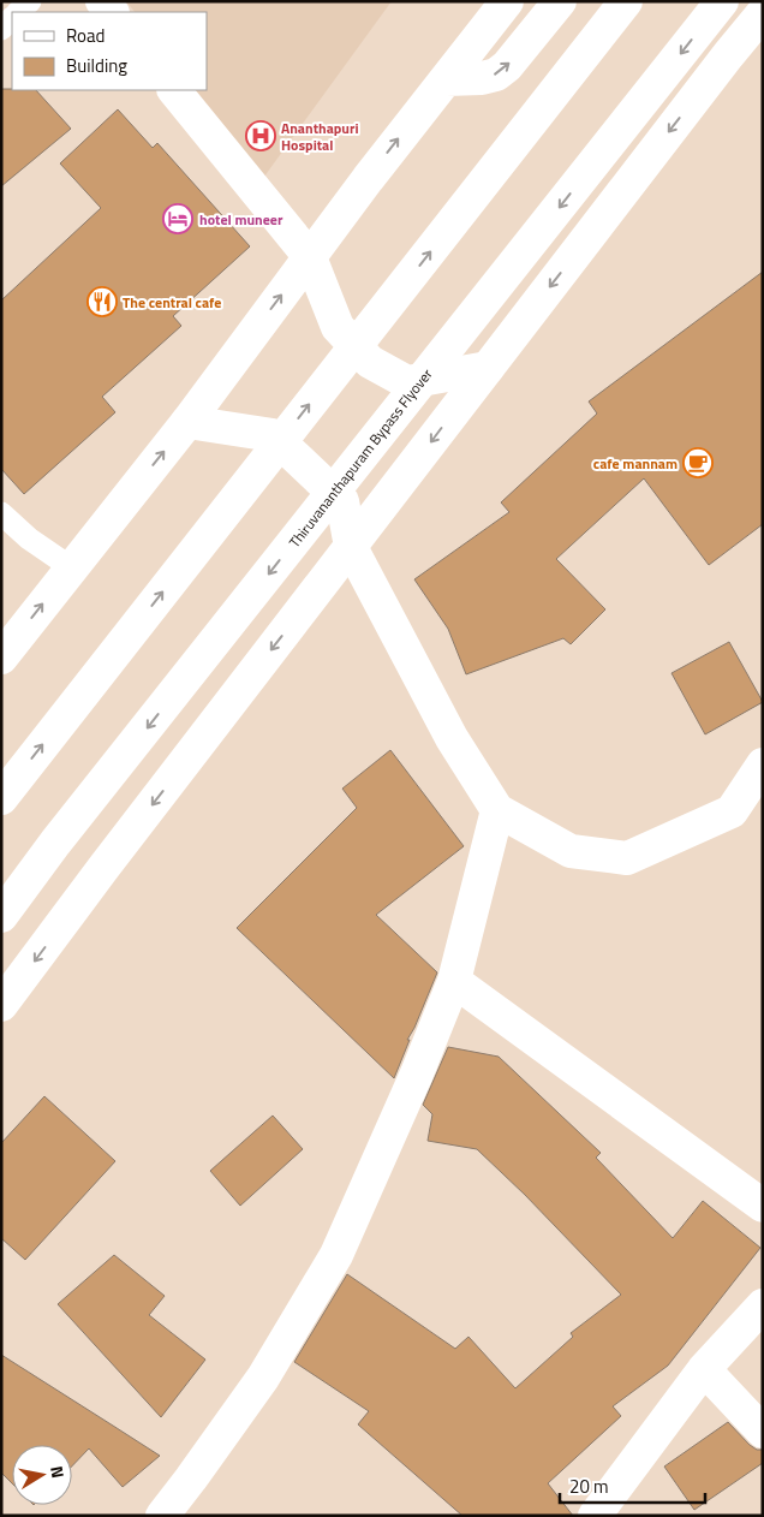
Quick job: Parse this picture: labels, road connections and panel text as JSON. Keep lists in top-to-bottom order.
{
  "streets": {
    "main road": ["Thiruvananthapuram Bypass Flyover"]
  },
  "places": {
    "hospital": ["Ananthapuri Hospital"],
    "hotel": ["hotel muneer"],
    "restaurant": ["The central cafe"],
    "cafe": ["cafe mannam"]
  },
  "legend": ["Road", "Building"],
  "scale_bar": "20 m",
  "north": "right"
}
